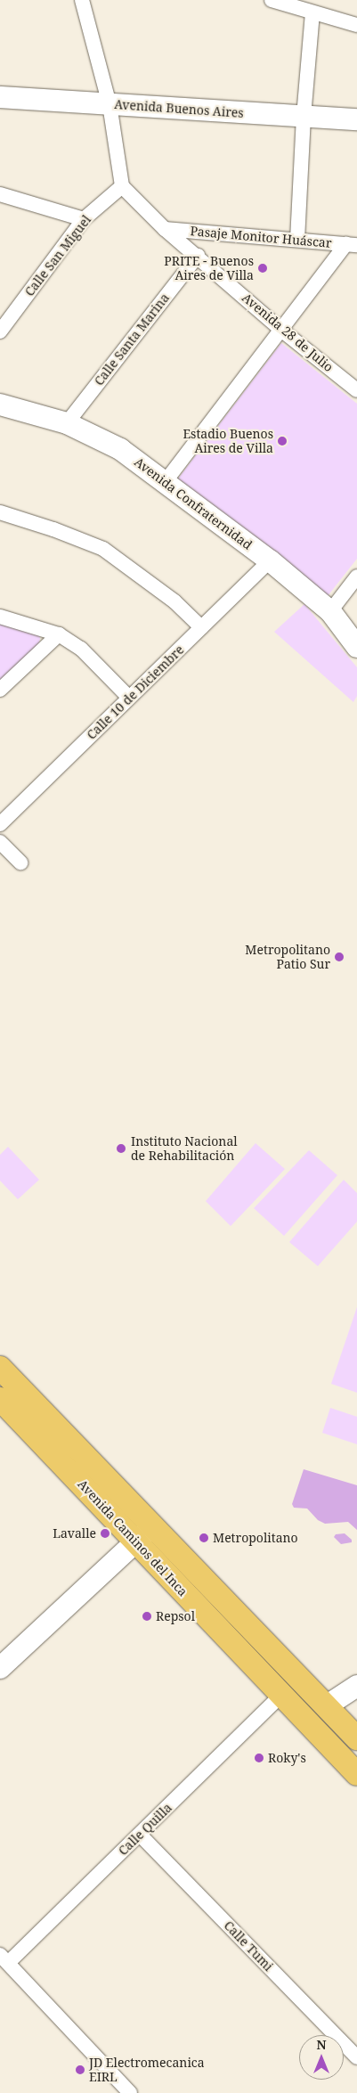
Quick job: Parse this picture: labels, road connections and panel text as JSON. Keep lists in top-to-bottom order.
{
  "streets": {
    "main road": ["Avenida Caminos del Inca"],
    "street": [
      "Avenida Buenos Aires",
      "Pasaje Monitor Huáscar",
      "Calle San Miguel",
      "Avenida 28 de Julio",
      "Calle Santa Marina",
      "Avenida Confraternidad",
      "Calle 10 de Diciembre",
      "Calle Quilla",
      "Calle Tumi"
    ]
  },
  "crossings": [
    ["Pasaje Monitor Huáscar", "Avenida 28 de Julio"],
    ["Calle San Miguel", "Avenida 28 de Julio"],
    ["Avenida 28 de Julio", "Calle Santa Marina"],
    ["Calle Santa Marina", "Avenida Confraternidad"],
    ["Avenida Confraternidad", "Calle 10 de Diciembre"],
    ["Avenida Caminos del Inca", "Calle Quilla"],
    ["Calle Quilla", "Calle Tumi"]
  ],
  "places": [
    "PRITE - Buenos Aires de Villa",
    "Estadio Buenos Aires de Villa",
    "Metropolitano Patio Sur",
    "Instituto Nacional de Rehabilitación",
    "Lavalle",
    "Metropolitano",
    "Repsol",
    "Roky's",
    "JD Electromecanica EIRL"
  ],
  "north": "top"
}
